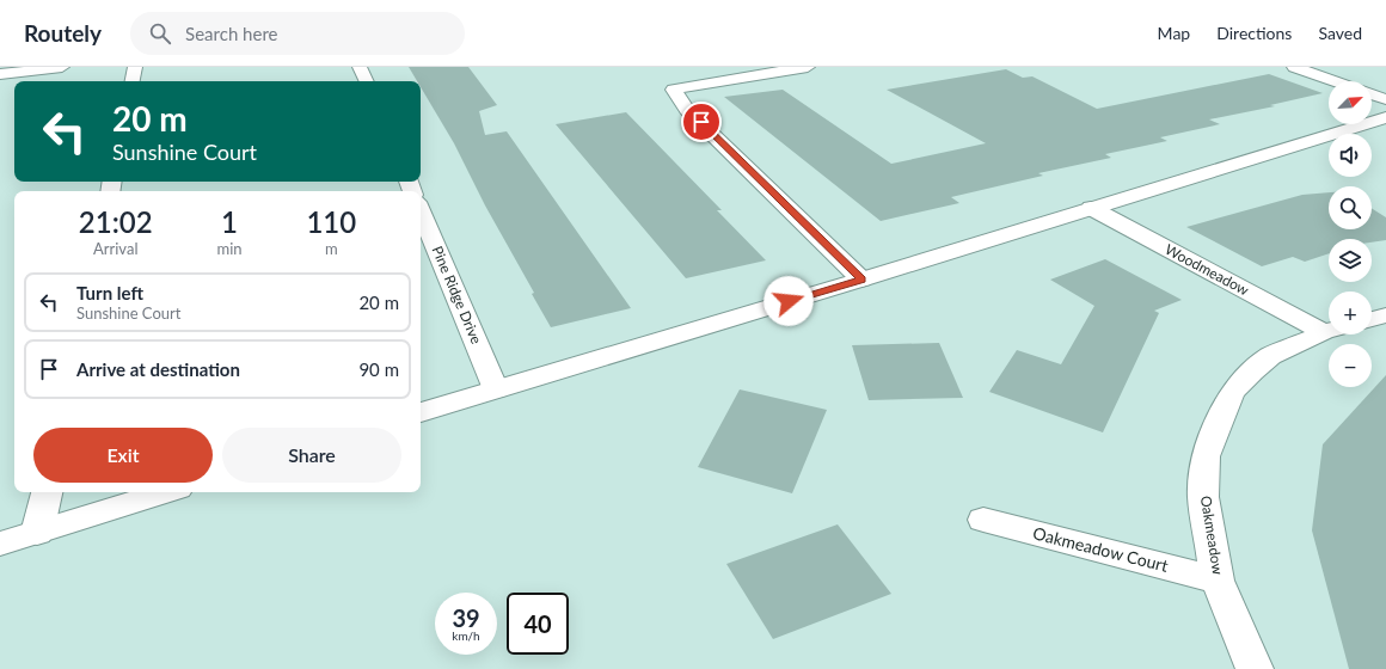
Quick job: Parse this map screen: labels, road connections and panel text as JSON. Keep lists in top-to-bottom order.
{
  "streets": {
    "street": [
      "Woodmeadow",
      "Pine Ridge Drive",
      "Oakmeadow",
      "Oakmeadow Court"
    ]
  },
  "crossings": [
    ["Oakmeadow", "Oakmeadow Court"]
  ],
  "north": "top right",
  "page": {
    "header": "Routely",
    "search": "Search here",
    "nav": ["Map", "Directions", "Saved"],
    "map_buttons": ["+", "−"],
    "turn": ["20 m", "Sunshine Court"],
    "eta": [
      "21:02",
      "Arrival",
      "1",
      "min",
      "110",
      "m"
    ],
    "list": [
      {
        "name": "Turn left",
        "note": "Sunshine Court",
        "value": "20 m"
      },
      {
        "name": "Arrive at destination",
        "value": "90 m"
      }
    ],
    "buttons": ["Exit", "Share"],
    "speed": "39 km/h",
    "limit": "40"
  }
}
